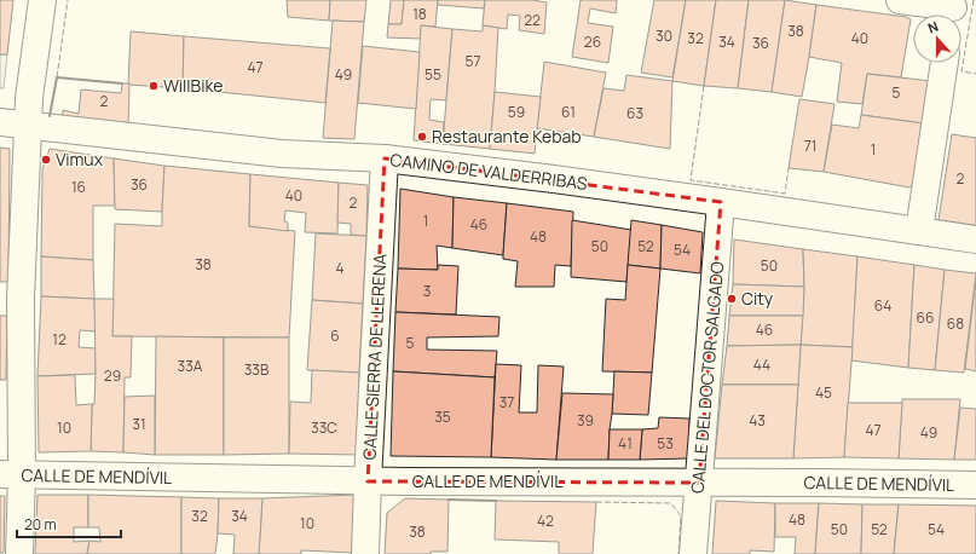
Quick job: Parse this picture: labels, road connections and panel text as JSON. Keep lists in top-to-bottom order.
{
  "streets": {
    "street": [
      "CAMINO DE VALDERRIBAS",
      "CALLE SIERRA DE LLERENA",
      "CALLE DEL DOCTOR SALGADO",
      "CALLE DE MENDÍVIL"
    ]
  },
  "crossings": [
    ["CAMINO DE VALDERRIBAS", "CALLE SIERRA DE LLERENA"],
    ["CAMINO DE VALDERRIBAS", "CALLE DEL DOCTOR SALGADO"],
    ["CALLE SIERRA DE LLERENA", "CALLE DE MENDÍVIL"],
    ["CALLE DEL DOCTOR SALGADO", "CALLE DE MENDÍVIL"]
  ],
  "places": [
    "WillBike",
    "Restaurante Kebab",
    "Vimux",
    "City"
  ],
  "house_numbers": [
    "18",
    "22",
    "38",
    "30",
    "32",
    "40",
    "26",
    "34",
    "36",
    "57",
    "47",
    "49",
    "55",
    "5",
    "2",
    "59",
    "61",
    "63",
    "71",
    "1",
    "2",
    "36",
    "16",
    "40",
    "2",
    "1",
    "46",
    "48",
    "50",
    "52",
    "54",
    "38",
    "50",
    "4",
    "3",
    "64",
    "66",
    "68",
    "46",
    "6",
    "12",
    "5",
    "44",
    "33A",
    "33B",
    "29",
    "45",
    "37",
    "35",
    "39",
    "43",
    "31",
    "10",
    "33C",
    "47",
    "49",
    "41",
    "53",
    "32",
    "34",
    "48",
    "42",
    "10",
    "50",
    "52",
    "54",
    "38"
  ],
  "scale_bar": "20 m",
  "north": "top"
}
